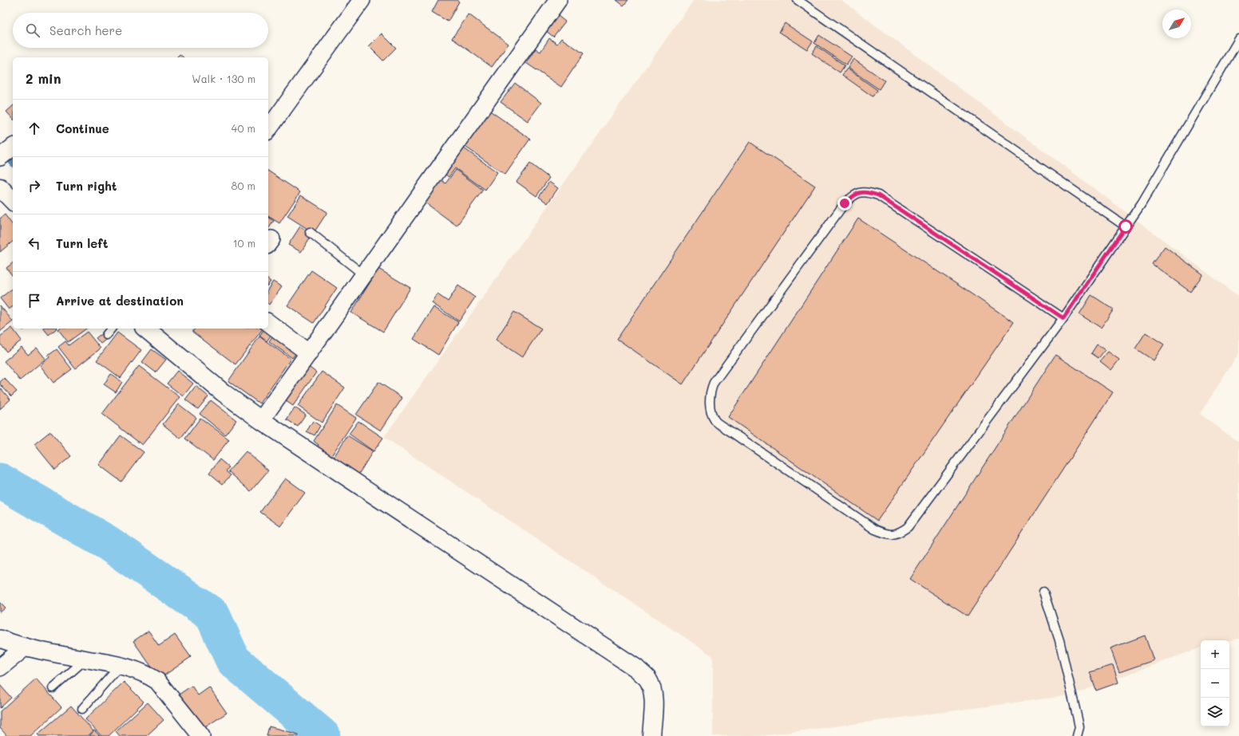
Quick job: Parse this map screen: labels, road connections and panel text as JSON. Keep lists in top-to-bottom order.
{
  "north": "top right",
  "page": {
    "search": "Search here",
    "heading": ["2 min", "Walk · 130 m"],
    "list": [
      ["Continue", "40 m"],
      ["Turn right", "80 m"],
      ["Turn left", "10 m"],
      "Arrive at destination"
    ],
    "map_buttons": ["+", "−"]
  }
}
